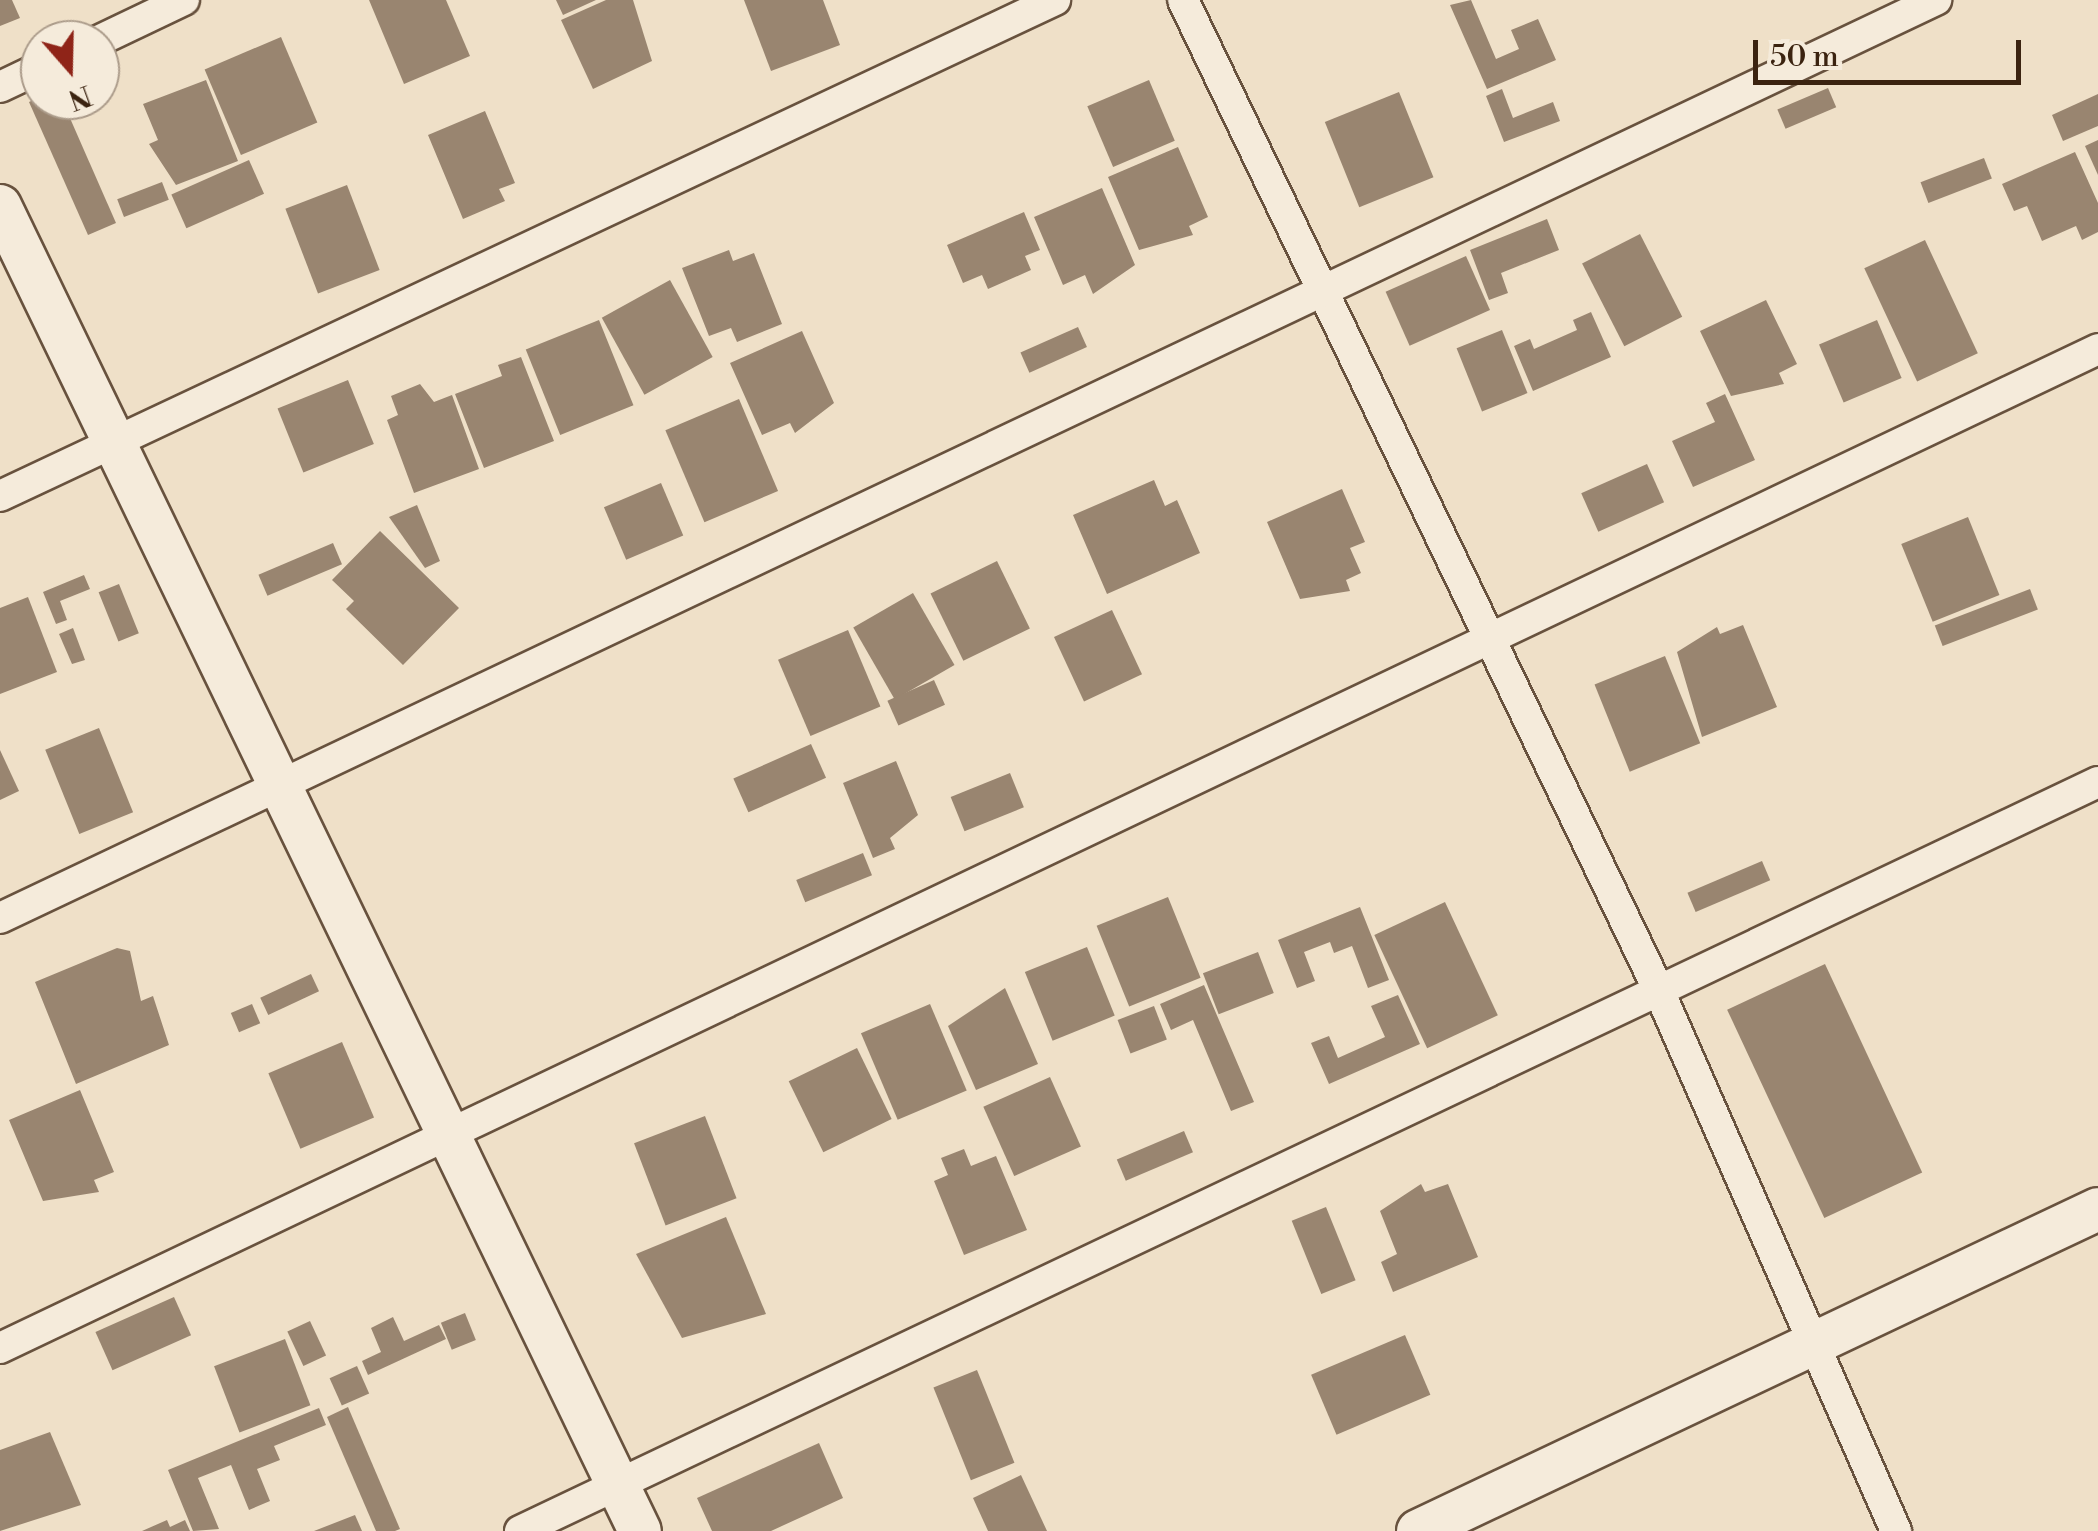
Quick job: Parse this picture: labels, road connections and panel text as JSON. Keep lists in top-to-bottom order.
{
  "scale_bar": "50 m",
  "north": "bottom"
}
